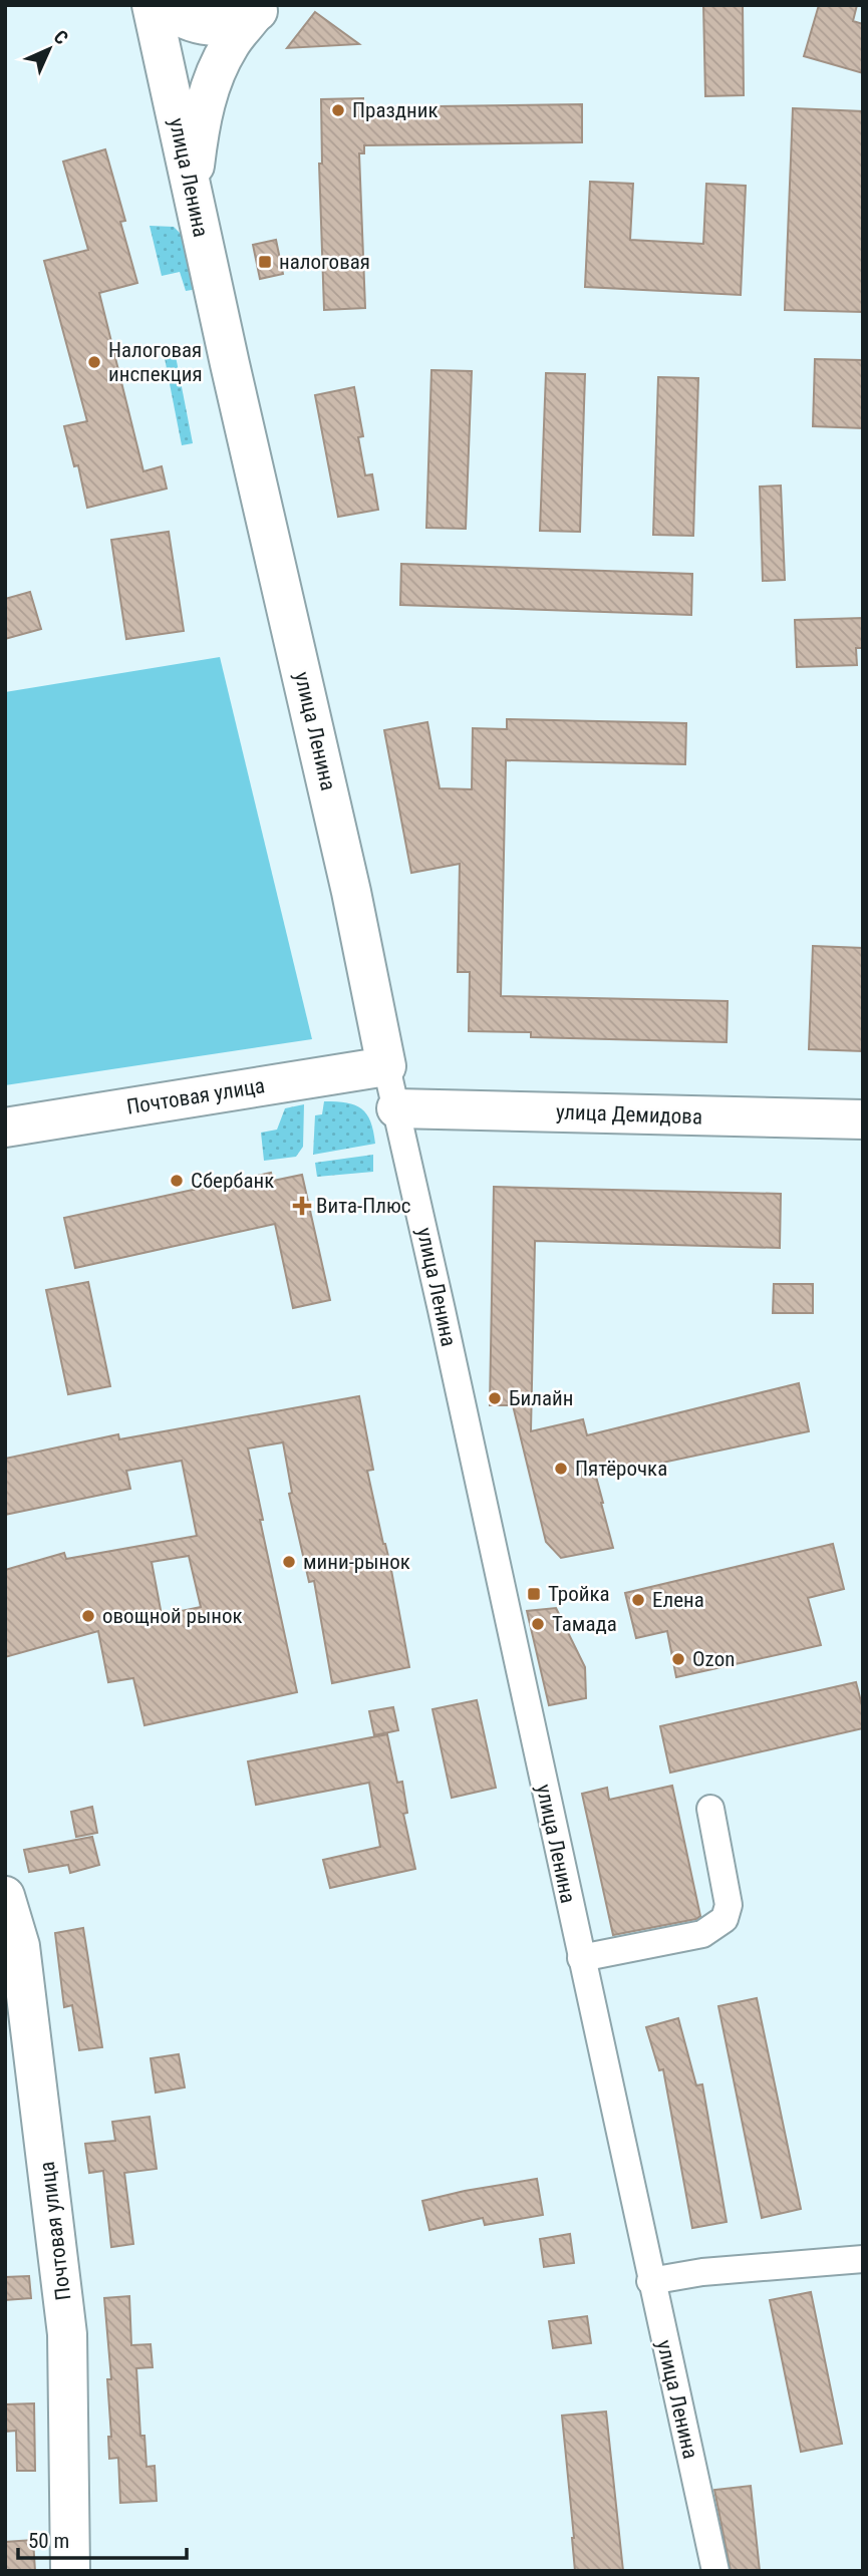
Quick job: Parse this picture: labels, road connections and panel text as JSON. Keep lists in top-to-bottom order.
{
  "streets": {
    "main road": ["улица Ленина", "Почтовая улица", "улица Демидова"]
  },
  "crossings": [
    ["улица Ленина", "Почтовая улица"],
    ["улица Ленина", "улица Демидова"]
  ],
  "places": {
    "other": [
      "Праздник",
      "Налоговая инспекция",
      "Сбербанк",
      "Билайн",
      "Пятёрочка",
      "мини-рынок",
      "Елена",
      "овощной рынок",
      "Тамада",
      "Ozon"
    ],
    "transit": ["налоговая", "Тройка"],
    "health": ["Вита-Плюс"]
  },
  "scale_bar": "50 m",
  "north": "top right"
}
